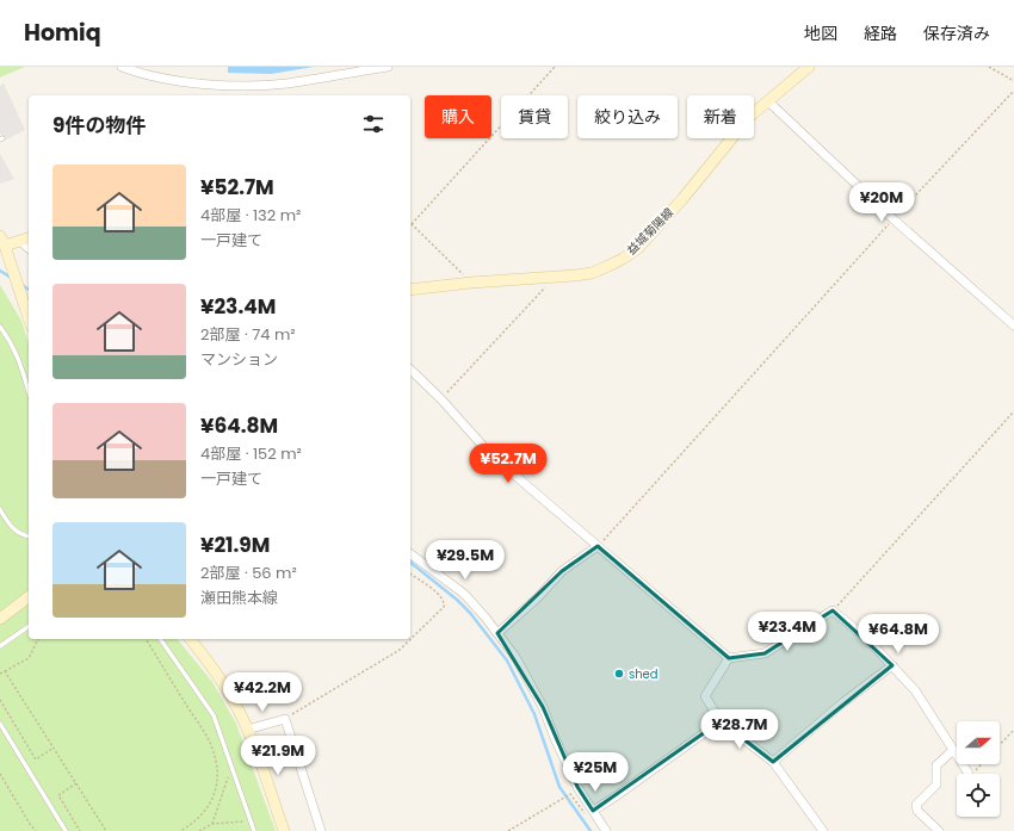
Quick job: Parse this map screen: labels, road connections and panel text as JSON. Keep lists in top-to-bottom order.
{
  "streets": {
    "main road": ["益城菊陽線"]
  },
  "places": ["shed"],
  "north": "right",
  "page": {
    "header": "Homiq",
    "nav": ["地図", "経路", "保存済み"],
    "chip": [
      "購入",
      "賃貸",
      "絞り込み",
      "新着"
    ],
    "heading": "9件の物件",
    "list": [
      {
        "name": "¥52.7M",
        "note": "4部屋 · 132 m² · 一戸建て"
      },
      {
        "name": "¥23.4M",
        "note": "2部屋 · 74 m² · マンション"
      },
      {
        "name": "¥64.8M",
        "note": "4部屋 · 152 m² · 一戸建て"
      },
      {
        "name": "¥21.9M",
        "note": "2部屋 · 56 m² · 瀬田熊本線"
      }
    ],
    "price": [
      "¥20M",
      "¥52.7M",
      "¥29.5M",
      "¥23.4M",
      "¥64.8M",
      "¥42.2M",
      "¥28.7M",
      "¥21.9M",
      "¥25M"
    ]
  }
}
